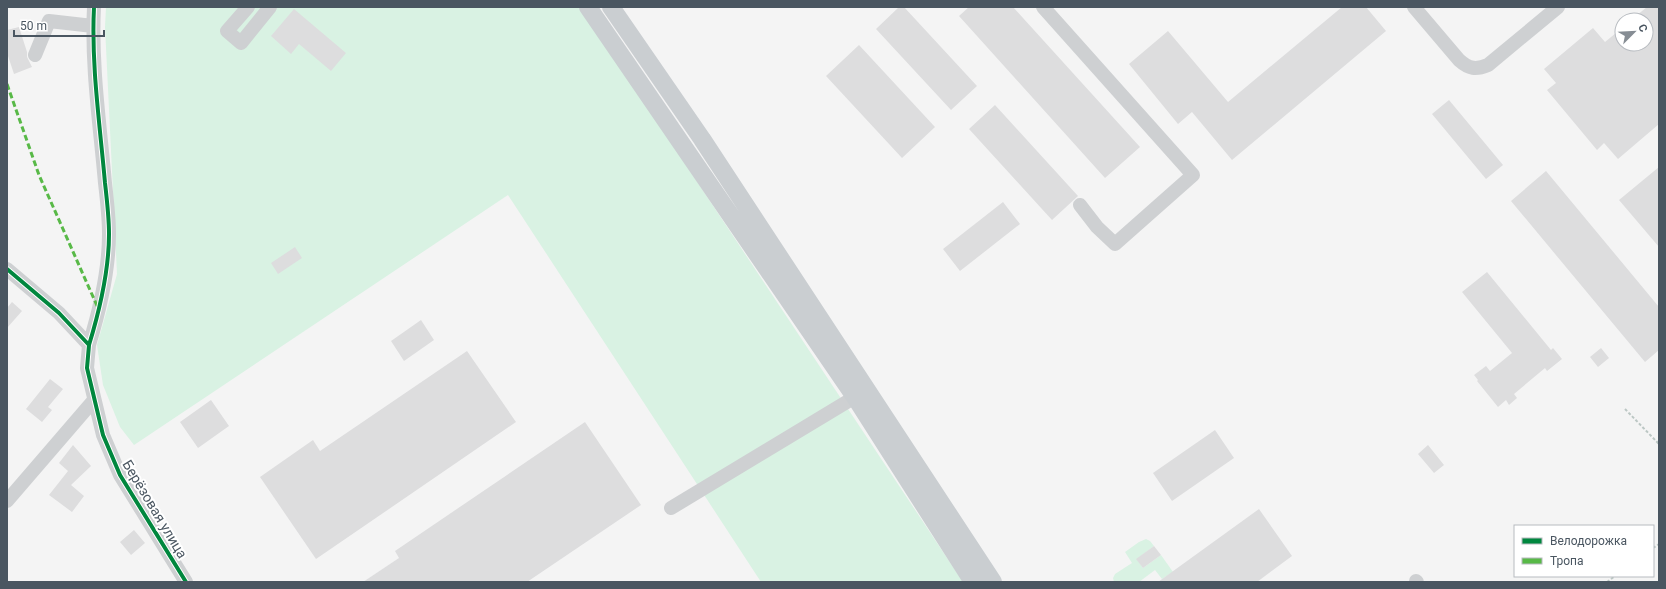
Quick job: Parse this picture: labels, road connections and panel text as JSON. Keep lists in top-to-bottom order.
{
  "streets": {
    "street": ["Берёзовая улица"]
  },
  "legend": ["Велодорожка", "Тропа"],
  "scale_bar": "50 m",
  "north": "top right"
}
